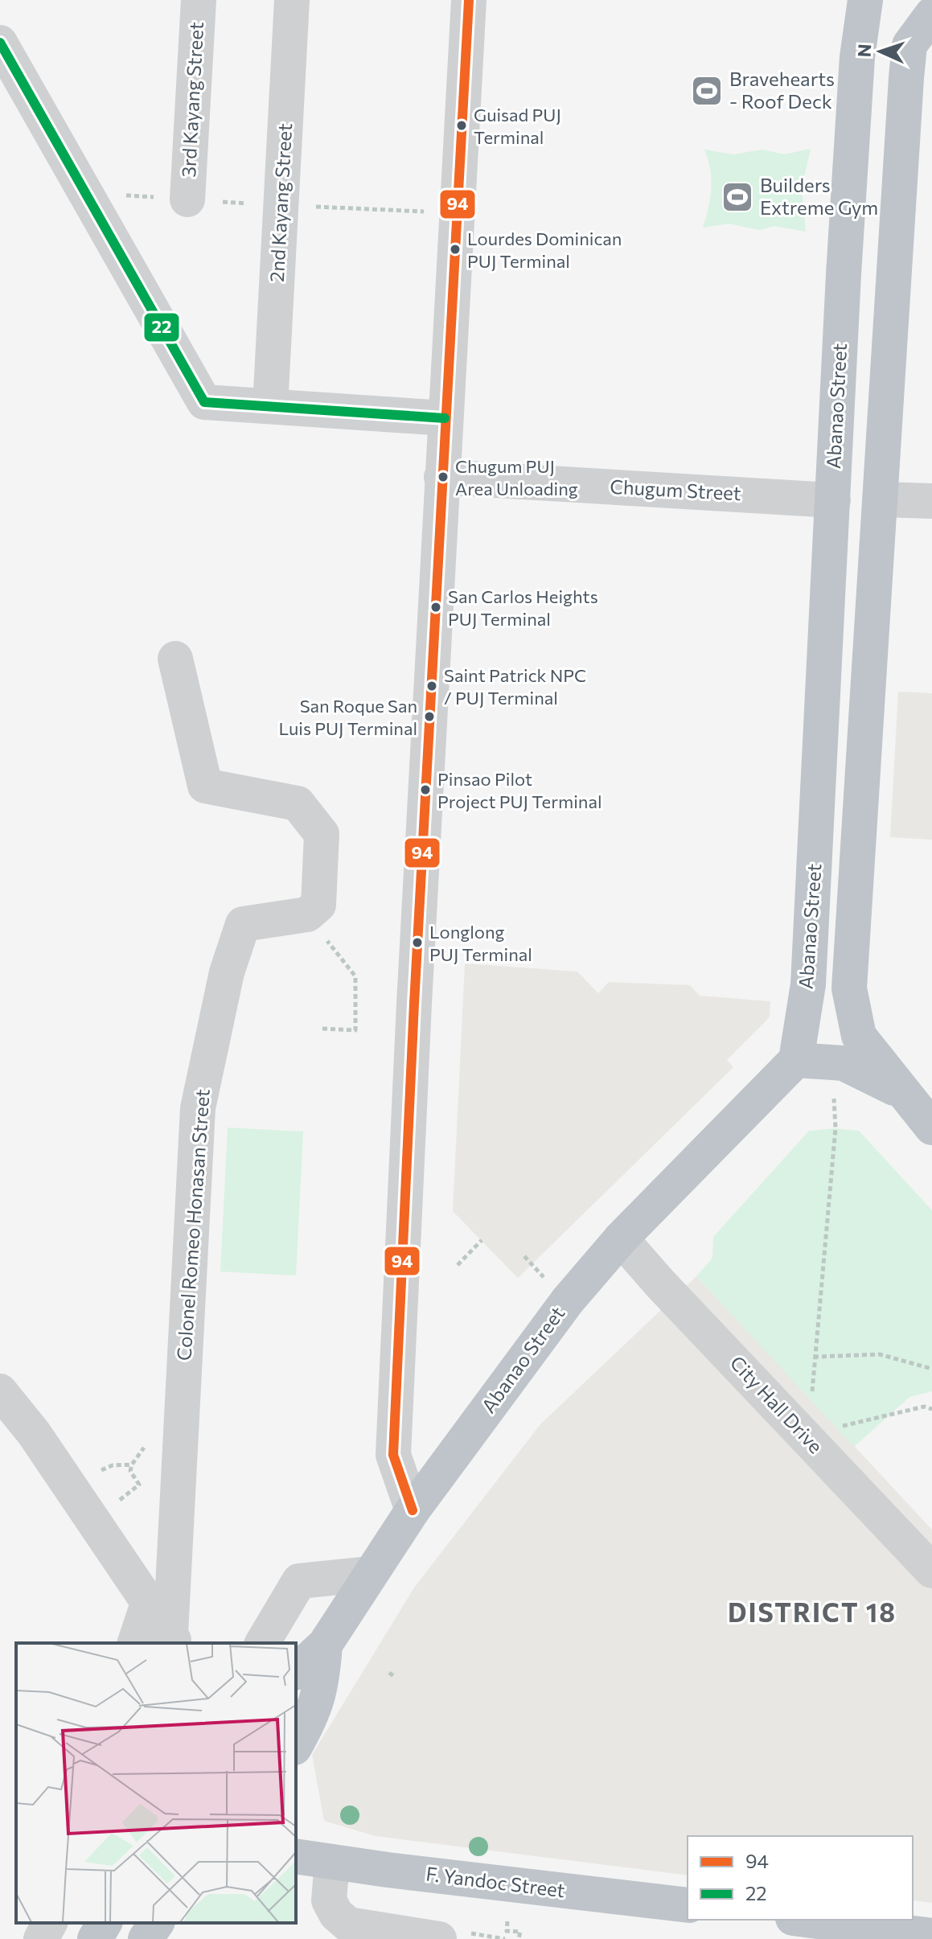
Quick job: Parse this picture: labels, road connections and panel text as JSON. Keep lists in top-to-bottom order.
{
  "streets": {
    "highway": ["Abanao Street", "F. Yandoc Street"],
    "street": [
      "3rd Kayang Street",
      "2nd Kayang Street",
      "Chugum Street",
      "Colonel Romeo Honasan Street",
      "City Hall Drive"
    ]
  },
  "crossings": [
    ["Abanao Street", "Chugum Street"],
    ["Abanao Street", "City Hall Drive"]
  ],
  "districts": ["DISTRICT 18"],
  "places": {
    "sports": ["Bravehearts - Roof Deck", "Builders Extreme Gym"],
    "other": [
      "Guisad PUJ Terminal",
      "Lourdes Dominican PUJ Terminal",
      "Chugum PUJ Area Unloading",
      "San Carlos Heights PUJ Terminal",
      "Saint Patrick NPC / PUJ Terminal",
      "San Roque San Luis PUJ Terminal",
      "Pinsao Pilot Project PUJ Terminal",
      "Longlong PUJ Terminal"
    ]
  },
  "lines": ["transit line 94", "transit line 22"],
  "legend": ["94", "22"],
  "north": "left"
}
